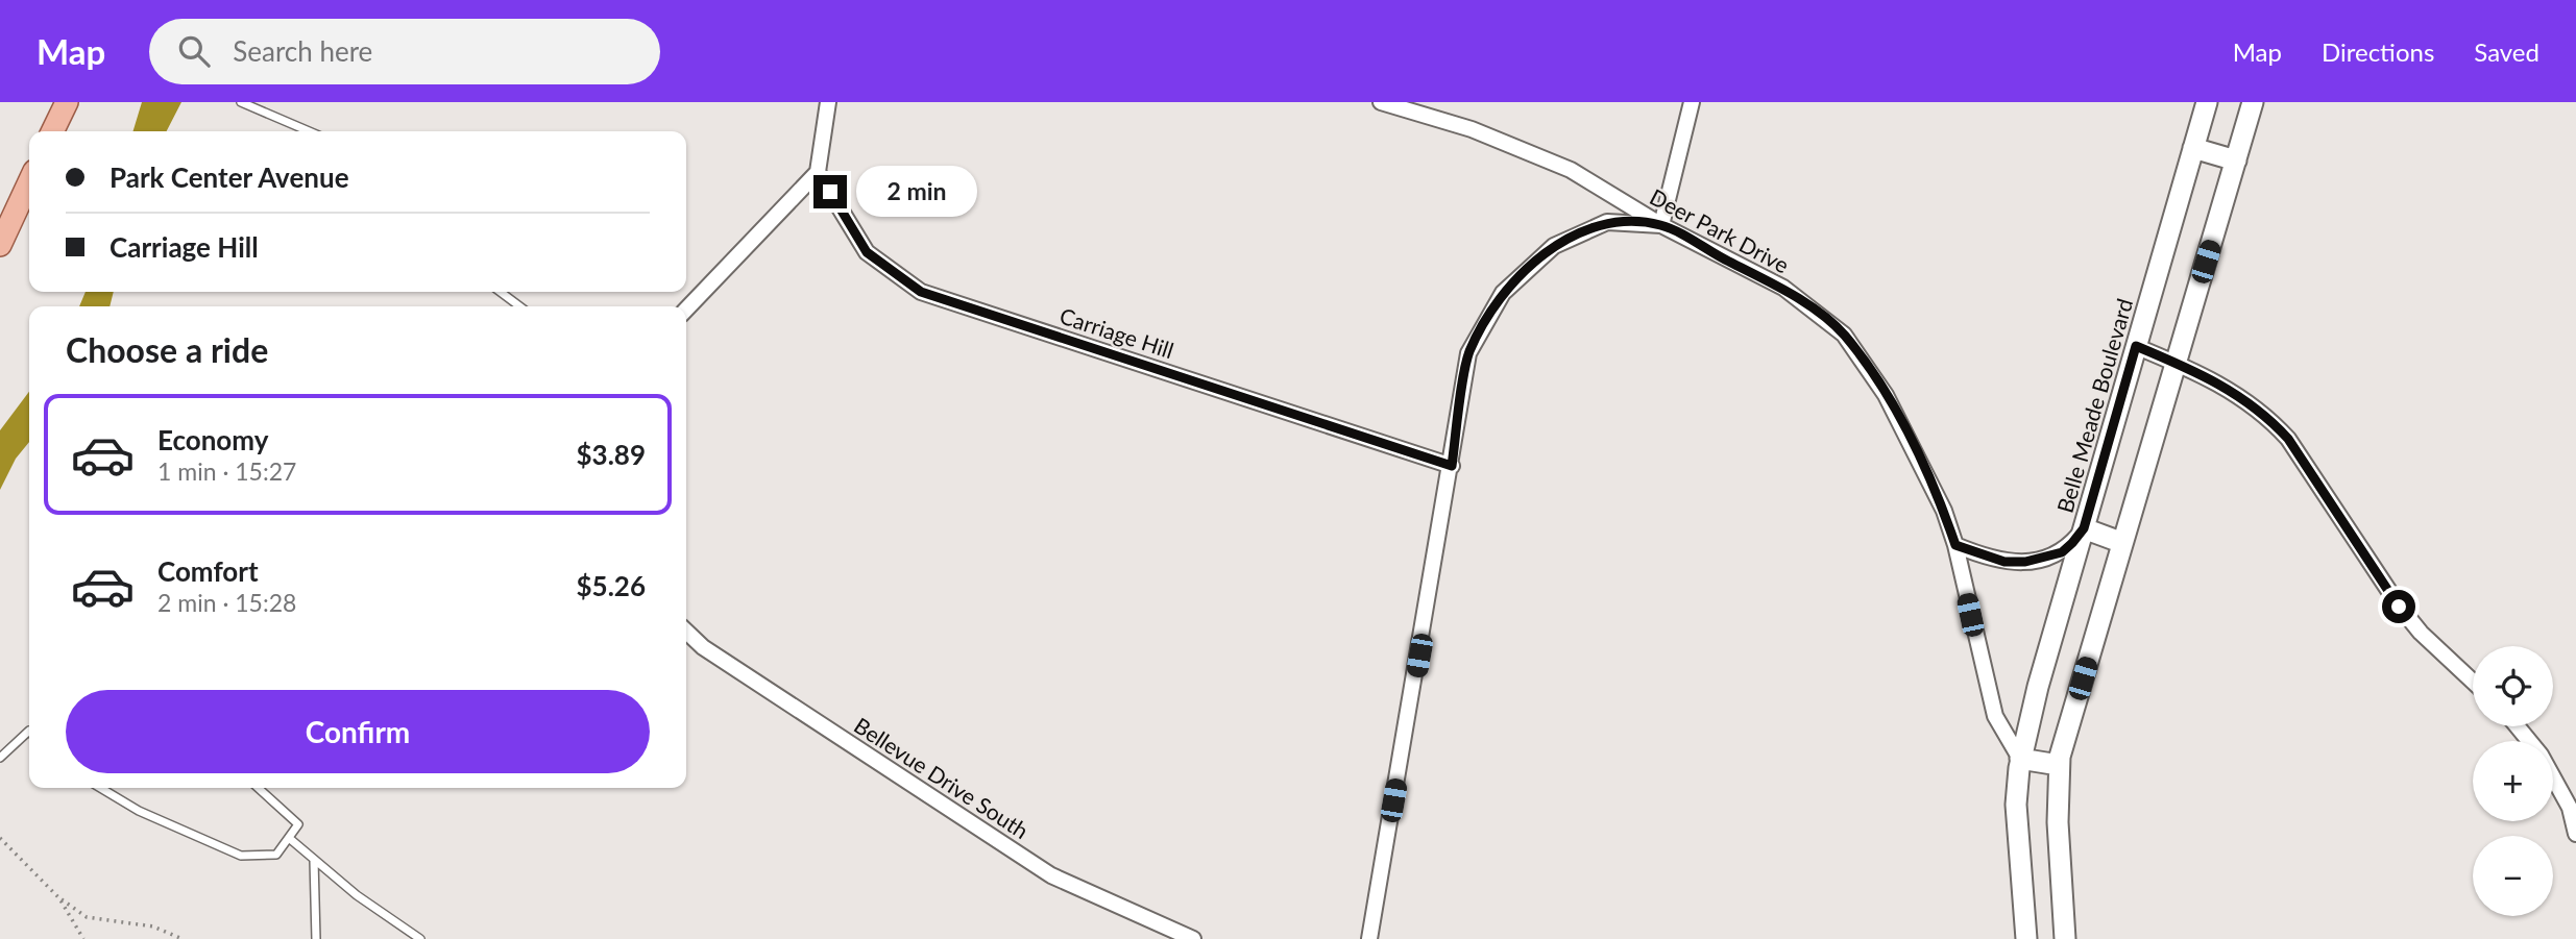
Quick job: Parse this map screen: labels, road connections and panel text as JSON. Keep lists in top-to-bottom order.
{
  "streets": {
    "main road": ["Belle Meade Boulevard"],
    "street": ["Deer Park Drive", "Carriage Hill", "Bellevue Drive South"]
  },
  "crossings": [
    ["Deer Park Drive", "Belle Meade Boulevard"]
  ],
  "page": {
    "header": "Map",
    "search": "Search here",
    "nav": ["Map", "Directions", "Saved"],
    "banner": ["Park Center Avenue", "Carriage Hill"],
    "bubble": "2 min",
    "heading": "Choose a ride",
    "list": [
      {
        "name": "Economy",
        "note": "1 min · 15:27",
        "value": "$3.89"
      },
      {
        "name": "Comfort",
        "note": "2 min · 15:28",
        "value": "$5.26"
      }
    ],
    "map_buttons": ["+", "−"],
    "buttons": "Confirm"
  }
}
